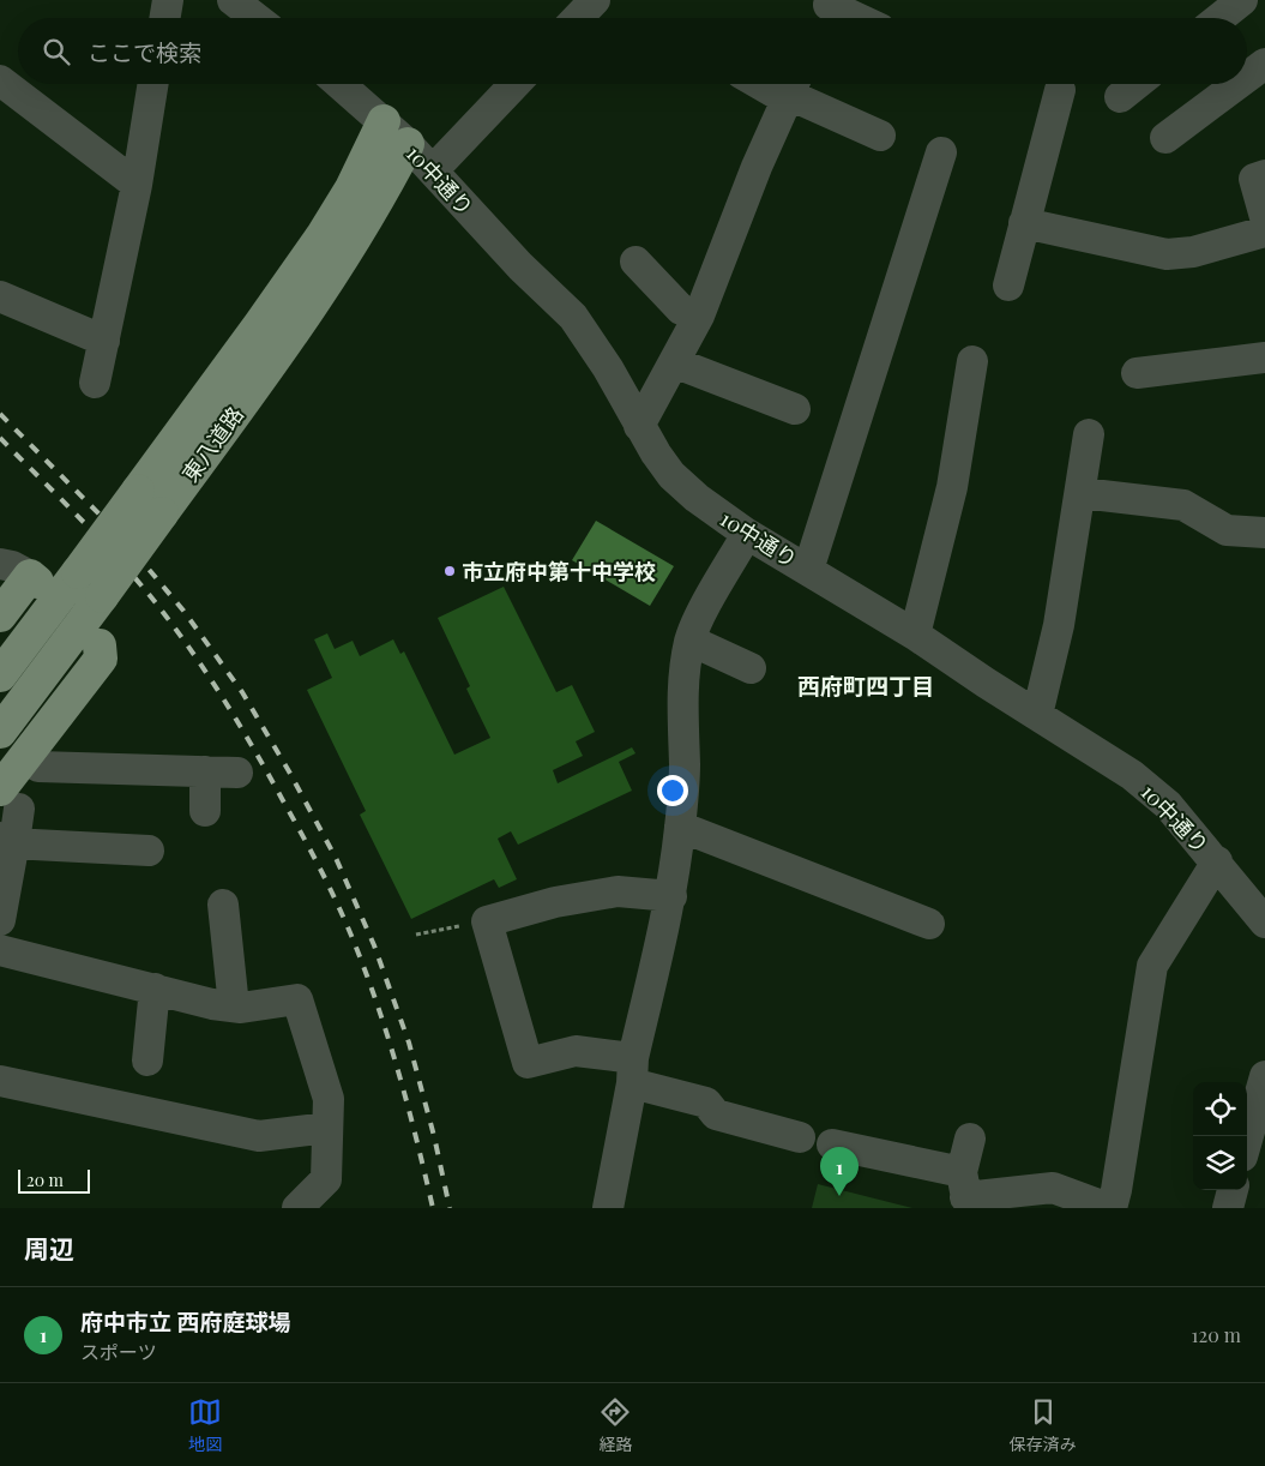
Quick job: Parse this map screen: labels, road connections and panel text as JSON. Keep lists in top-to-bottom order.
{
  "streets": {
    "main road": ["東八道路"],
    "street": ["10中通り"]
  },
  "crossings": [
    ["10中通り", "東八道路"]
  ],
  "districts": ["西府町四丁目"],
  "places": ["市立府中第十中学校"],
  "scale_bar": "20 m",
  "page": {
    "search": "ここで検索",
    "pins": "1",
    "scale": "20 m",
    "heading": "周辺",
    "list": [
      {
        "mark": "1",
        "name": "府中市立 西府庭球場",
        "note": "スポーツ",
        "value": "120 m"
      }
    ],
    "nav": ["地図", "経路", "保存済み"]
  }
}
